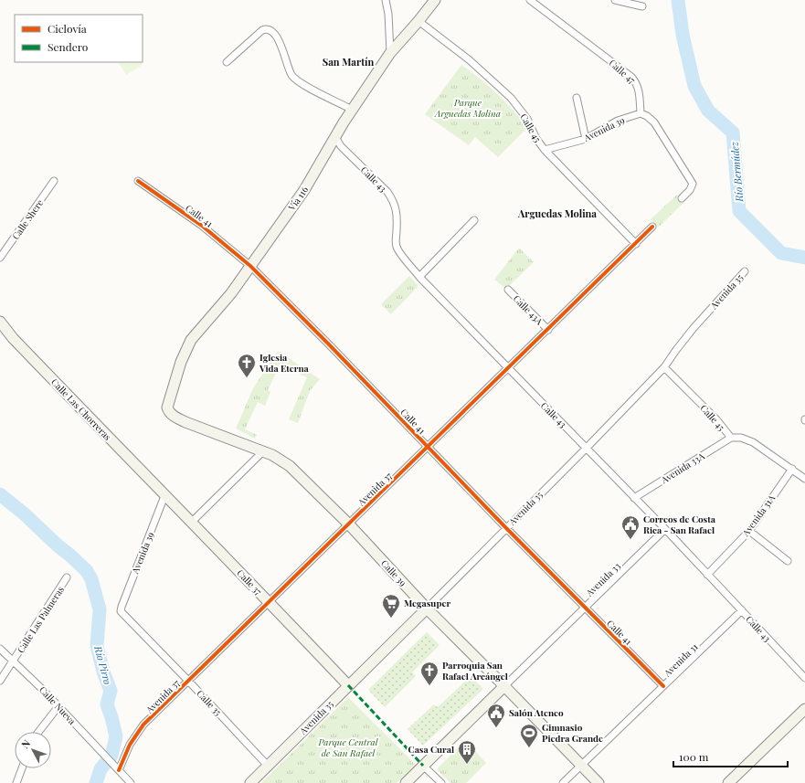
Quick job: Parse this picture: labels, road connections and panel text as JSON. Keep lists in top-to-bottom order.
{
  "streets": {
    "main road": [
      "Vía 116",
      "Avenida 35",
      "Calle Las Chorreras",
      "Calle 39",
      "Avenida 33",
      "Calle 37"
    ],
    "street": [
      "Calle 47",
      "Calle 45",
      "Avenida 39",
      "Calle 43",
      "Calle 41",
      "Calle Shere",
      "Calle 43A",
      "Avenida 33A",
      "Avenida 37",
      "Avenida 31A",
      "Calle Las Palmeras",
      "Avenida 31",
      "Calle 35",
      "Calle Nueva"
    ]
  },
  "crossings": [
    ["Calle 47", "Avenida 39"],
    ["Calle 45", "Avenida 39"],
    ["Calle 45", "Vía 116"],
    ["Calle 45", "Avenida 35"],
    ["Calle 45", "Avenida 33A"],
    ["Calle 45", "Avenida 37"],
    ["Calle 45", "Avenida 31A"],
    ["Avenida 39", "Calle Las Chorreras"],
    ["Avenida 39", "Calle 37"],
    ["Avenida 39", "Calle 35"],
    ["Calle 43", "Vía 116"],
    ["Calle 43", "Avenida 35"],
    ["Calle 43", "Avenida 33A"],
    ["Calle 43", "Avenida 37"],
    ["Calle 43", "Avenida 31A"],
    ["Calle 43", "Avenida 33"],
    ["Calle 43", "Avenida 31"],
    ["Vía 116", "Calle 41"],
    ["Vía 116", "Calle 39"],
    ["Calle 41", "Avenida 35"],
    ["Calle 41", "Avenida 37"],
    ["Calle 41", "Avenida 33"],
    ["Calle 41", "Avenida 31"],
    ["Avenida 35", "Calle 39"],
    ["Avenida 35", "Calle 37"],
    ["Avenida 35", "Calle 35"],
    ["Calle 43A", "Avenida 37"],
    ["Calle Las Chorreras", "Calle 37"],
    ["Avenida 37", "Calle 39"],
    ["Avenida 37", "Calle 37"],
    ["Avenida 37", "Calle 35"],
    ["Avenida 37", "Calle Nueva"],
    ["Calle 39", "Avenida 33"],
    ["Calle 39", "Avenida 31"],
    ["Calle Las Palmeras", "Calle Nueva"]
  ],
  "districts": ["San Martín", "Arguedas Molina"],
  "water": ["Río Bermúdez", "Río Pirro"],
  "parks": ["Parque Arguedas Molina", "Parque Central de San Rafael"],
  "places": {
    "church": ["Iglesia Vida Eterna", "Parroquia San Rafael Arcángel"],
    "public building": ["Correos de Costa Rica - San Rafael", "Salón Ateneo"],
    "supermarket": ["Megasuper"],
    "sports": ["Gimnasio Piedra Grande"],
    "building": ["Casa Cural"]
  },
  "legend": ["Ciclovía", "Sendero"],
  "scale_bar": "100 m",
  "north": "top left"
}
